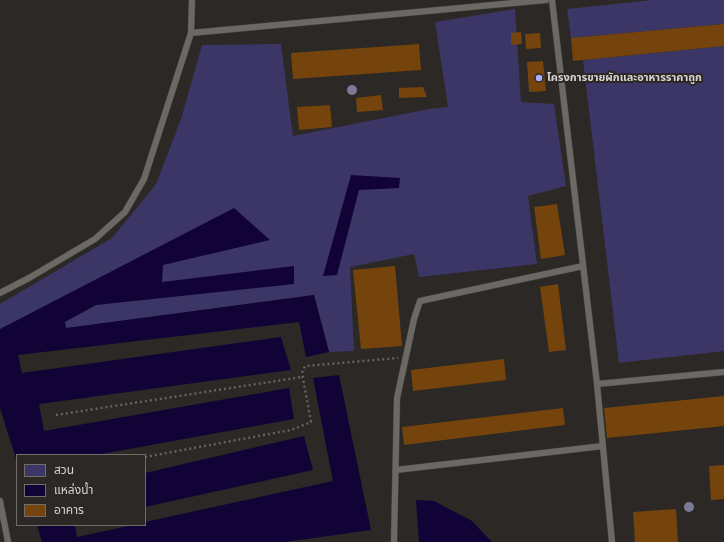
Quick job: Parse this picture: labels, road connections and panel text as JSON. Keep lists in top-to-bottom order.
{
  "places": ["โครงการขายผักและอาหารราคาถูก"],
  "legend": ["สวน", "แหล่งน้ำ", "อาคาร"]
}
